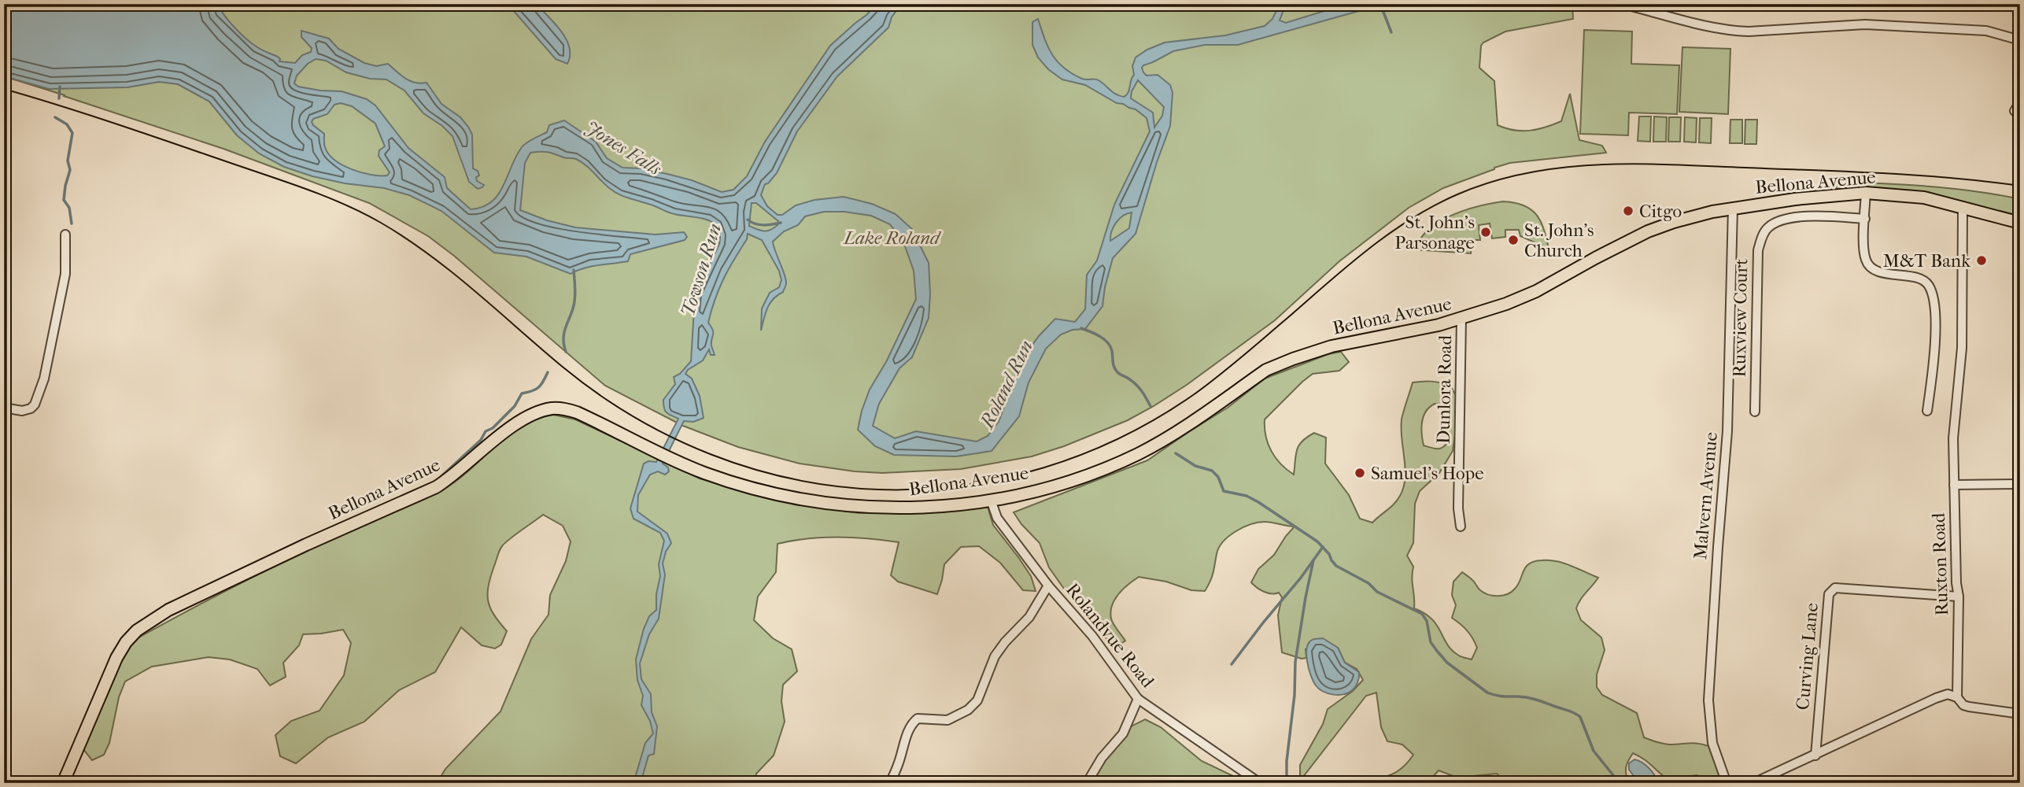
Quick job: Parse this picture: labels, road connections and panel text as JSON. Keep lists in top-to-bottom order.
{
  "streets": {
    "main road": ["Bellona Avenue"],
    "street": [
      "Ruxview Court",
      "Dunlora Road",
      "Malvern Avenue",
      "Ruxton Road",
      "Rolandvue Road",
      "Curving Lane"
    ]
  },
  "crossings": [
    ["Bellona Avenue", "Dunlora Road"],
    ["Bellona Avenue", "Malvern Avenue"],
    ["Bellona Avenue", "Ruxton Road"],
    ["Bellona Avenue", "Rolandvue Road"],
    ["Ruxton Road", "Curving Lane"]
  ],
  "water": ["Jones Falls", "Towson Run", "Roland Run"],
  "parks": ["Lake Roland"],
  "places": [
    "Citgo",
    "St. John's Parsonage",
    "St. John's Church",
    "M&T Bank",
    "Samuel's Hope"
  ]
}
